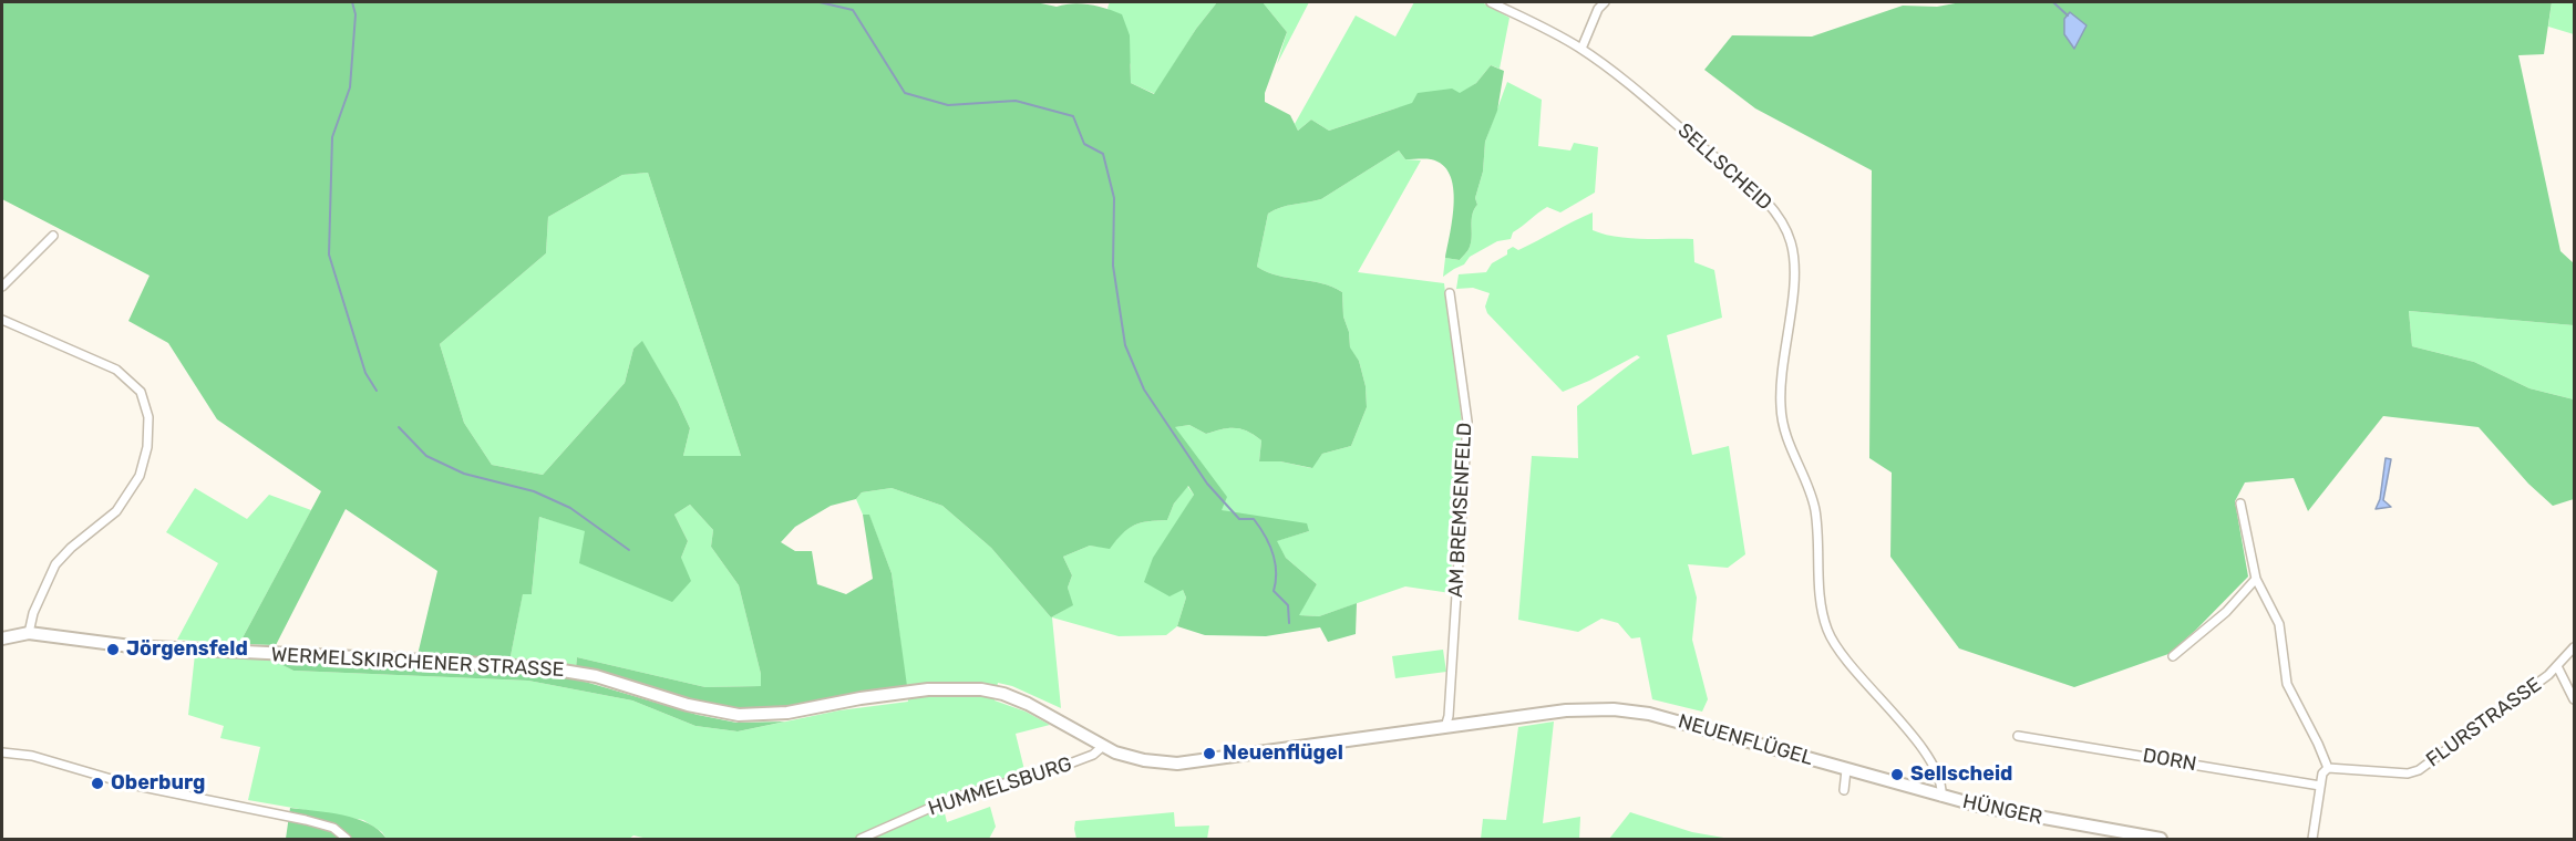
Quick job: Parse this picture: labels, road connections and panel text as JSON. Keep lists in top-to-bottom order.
{
  "streets": {
    "main road": ["WERMELSKIRCHENER STRASSE", "NEUENFLÜGEL", "HÜNGER"],
    "street": [
      "SELLSCHEID",
      "AM BREMSENFELD",
      "FLURSTRASSE",
      "DORN",
      "HUMMELSBURG"
    ]
  },
  "crossings": [
    ["SELLSCHEID", "NEUENFLÜGEL"],
    ["SELLSCHEID", "HÜNGER"],
    ["AM BREMSENFELD", "NEUENFLÜGEL"],
    ["WERMELSKIRCHENER STRASSE", "NEUENFLÜGEL"],
    ["NEUENFLÜGEL", "HUMMELSBURG"],
    ["NEUENFLÜGEL", "HÜNGER"]
  ],
  "places": [
    "Jörgensfeld",
    "Neuenflügel",
    "Sellscheid",
    "Oberburg"
  ]
}
